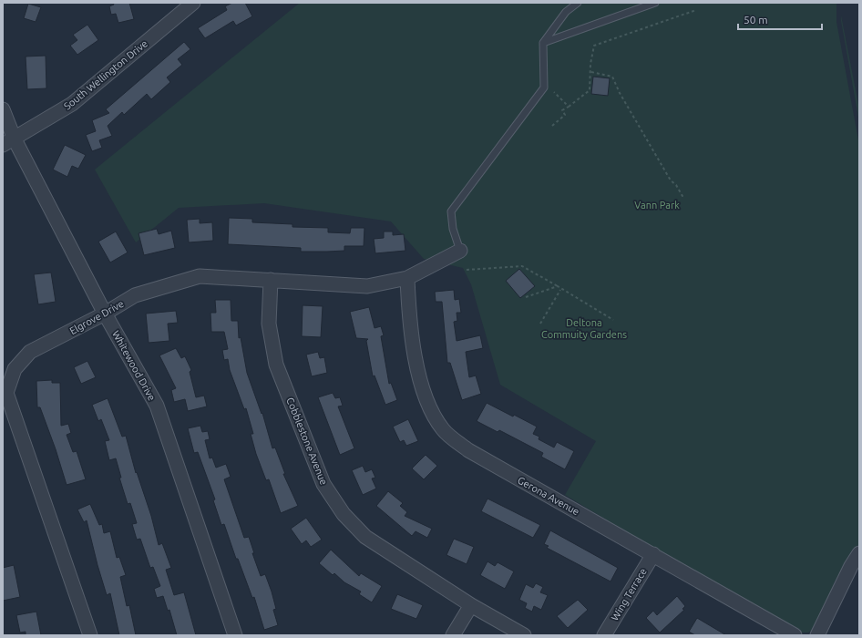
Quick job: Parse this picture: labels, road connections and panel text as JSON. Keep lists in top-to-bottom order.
{
  "streets": {
    "street": [
      "South Wellington Drive",
      "Elgrove Drive",
      "Whitewood Drive",
      "Cobblestone Avenue",
      "Gerona Avenue",
      "Wing Terrace"
    ]
  },
  "crossings": [
    ["South Wellington Drive", "Whitewood Drive"],
    ["Elgrove Drive", "Whitewood Drive"],
    ["Elgrove Drive", "Cobblestone Avenue"],
    ["Elgrove Drive", "Gerona Avenue"],
    ["Gerona Avenue", "Wing Terrace"]
  ],
  "parks": ["Vann Park", "Deltona Commuity Gardens"],
  "scale_bar": "50 m"
}
